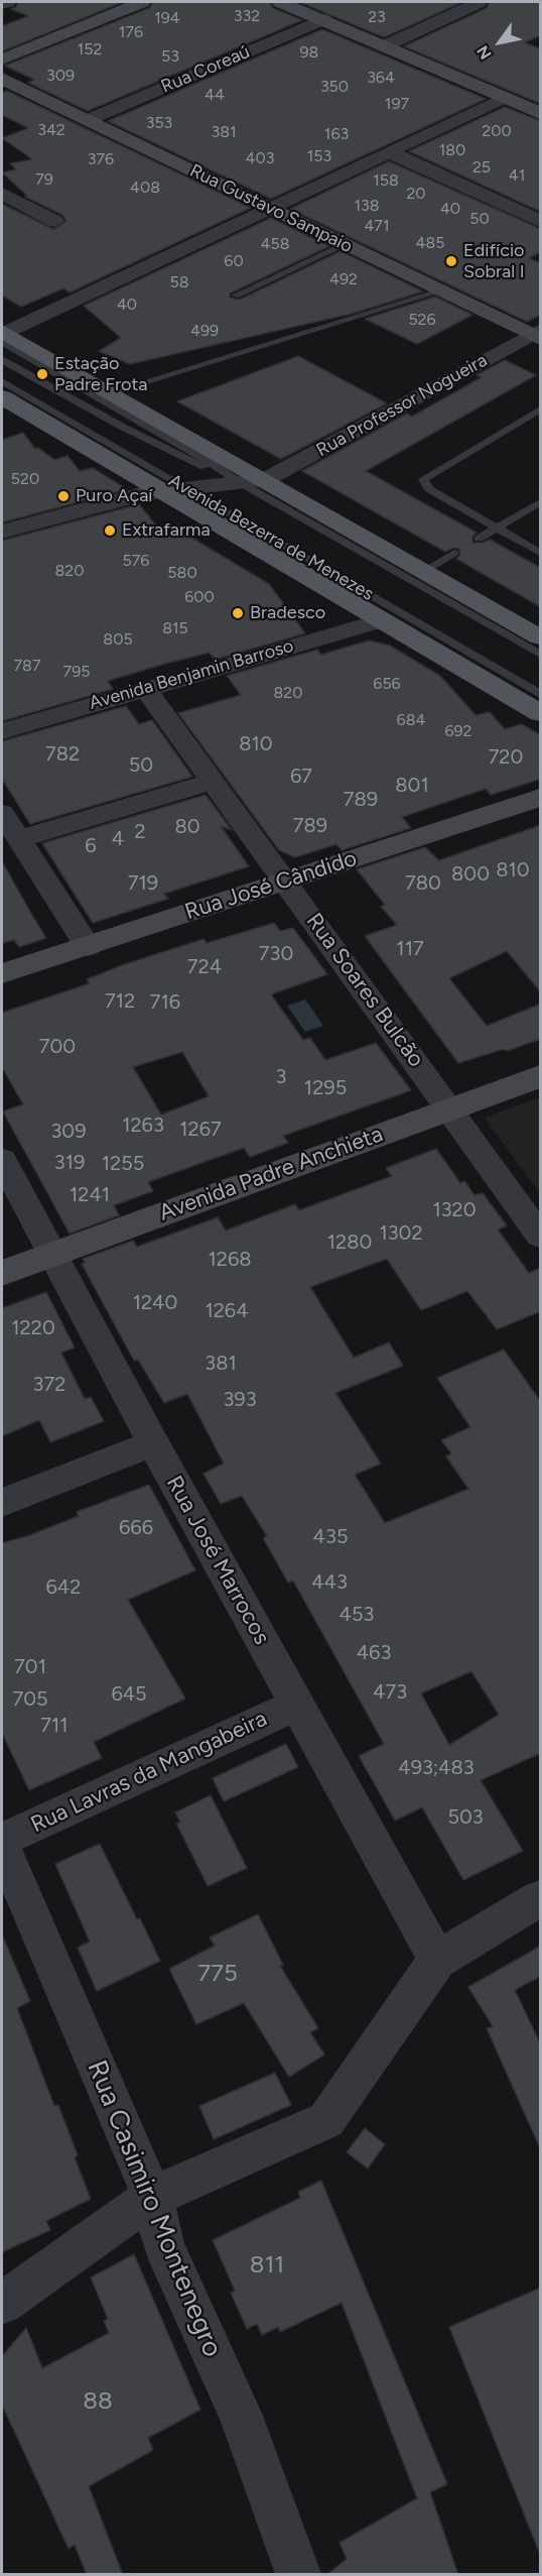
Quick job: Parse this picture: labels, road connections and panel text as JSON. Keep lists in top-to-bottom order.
{
  "streets": {
    "main road": ["Avenida Bezerra de Menezes"],
    "street": [
      "Rua Coreaú",
      "Rua Gustavo Sampaio",
      "Rua Professor Nogueira",
      "Avenida Benjamin Barroso",
      "Rua José Cândido",
      "Rua Soares Bulcão",
      "Avenida Padre Anchieta",
      "Rua José Marrocos",
      "Rua Lavras da Mangabeira",
      "Rua Casimiro Montenegro"
    ]
  },
  "crossings": [
    ["Rua Coreaú", "Rua Gustavo Sampaio"],
    ["Rua Gustavo Sampaio", "Rua Professor Nogueira"],
    ["Rua Professor Nogueira", "Avenida Bezerra de Menezes"],
    ["Avenida Bezerra de Menezes", "Avenida Benjamin Barroso"],
    ["Avenida Benjamin Barroso", "Rua Soares Bulcão"],
    ["Rua José Cândido", "Rua Soares Bulcão"],
    ["Rua Soares Bulcão", "Avenida Padre Anchieta"],
    ["Avenida Padre Anchieta", "Rua José Marrocos"],
    ["Rua José Marrocos", "Rua Lavras da Mangabeira"]
  ],
  "places": [
    "Edifício Sobral I",
    "Estação Padre Frota",
    "Puro Açaí",
    "Extrafarma",
    "Bradesco"
  ],
  "house_numbers": [
    "332",
    "23",
    "194",
    "176",
    "152",
    "98",
    "53",
    "309",
    "364",
    "350",
    "44",
    "197",
    "353",
    "342",
    "200",
    "381",
    "163",
    "180",
    "153",
    "403",
    "376",
    "25",
    "41",
    "79",
    "158",
    "408",
    "20",
    "138",
    "40",
    "50",
    "471",
    "485",
    "458",
    "60",
    "492",
    "58",
    "40",
    "526",
    "499",
    "520",
    "576",
    "820",
    "580",
    "600",
    "815",
    "805",
    "787",
    "795",
    "656",
    "820",
    "684",
    "692",
    "810",
    "782",
    "720",
    "50",
    "67",
    "801",
    "789",
    "789",
    "80",
    "2",
    "4",
    "6",
    "810",
    "800",
    "719",
    "780",
    "117",
    "730",
    "724",
    "712",
    "716",
    "700",
    "3",
    "1295",
    "1263",
    "1267",
    "309",
    "319",
    "1255",
    "1241",
    "1320",
    "1302",
    "1280",
    "1268",
    "1240",
    "1264",
    "1220",
    "381",
    "372",
    "393",
    "666",
    "435",
    "443",
    "642",
    "453",
    "463",
    "701",
    "473",
    "645",
    "705",
    "711",
    "493;483",
    "503",
    "775",
    "811",
    "88"
  ],
  "north": "bottom left"
}
